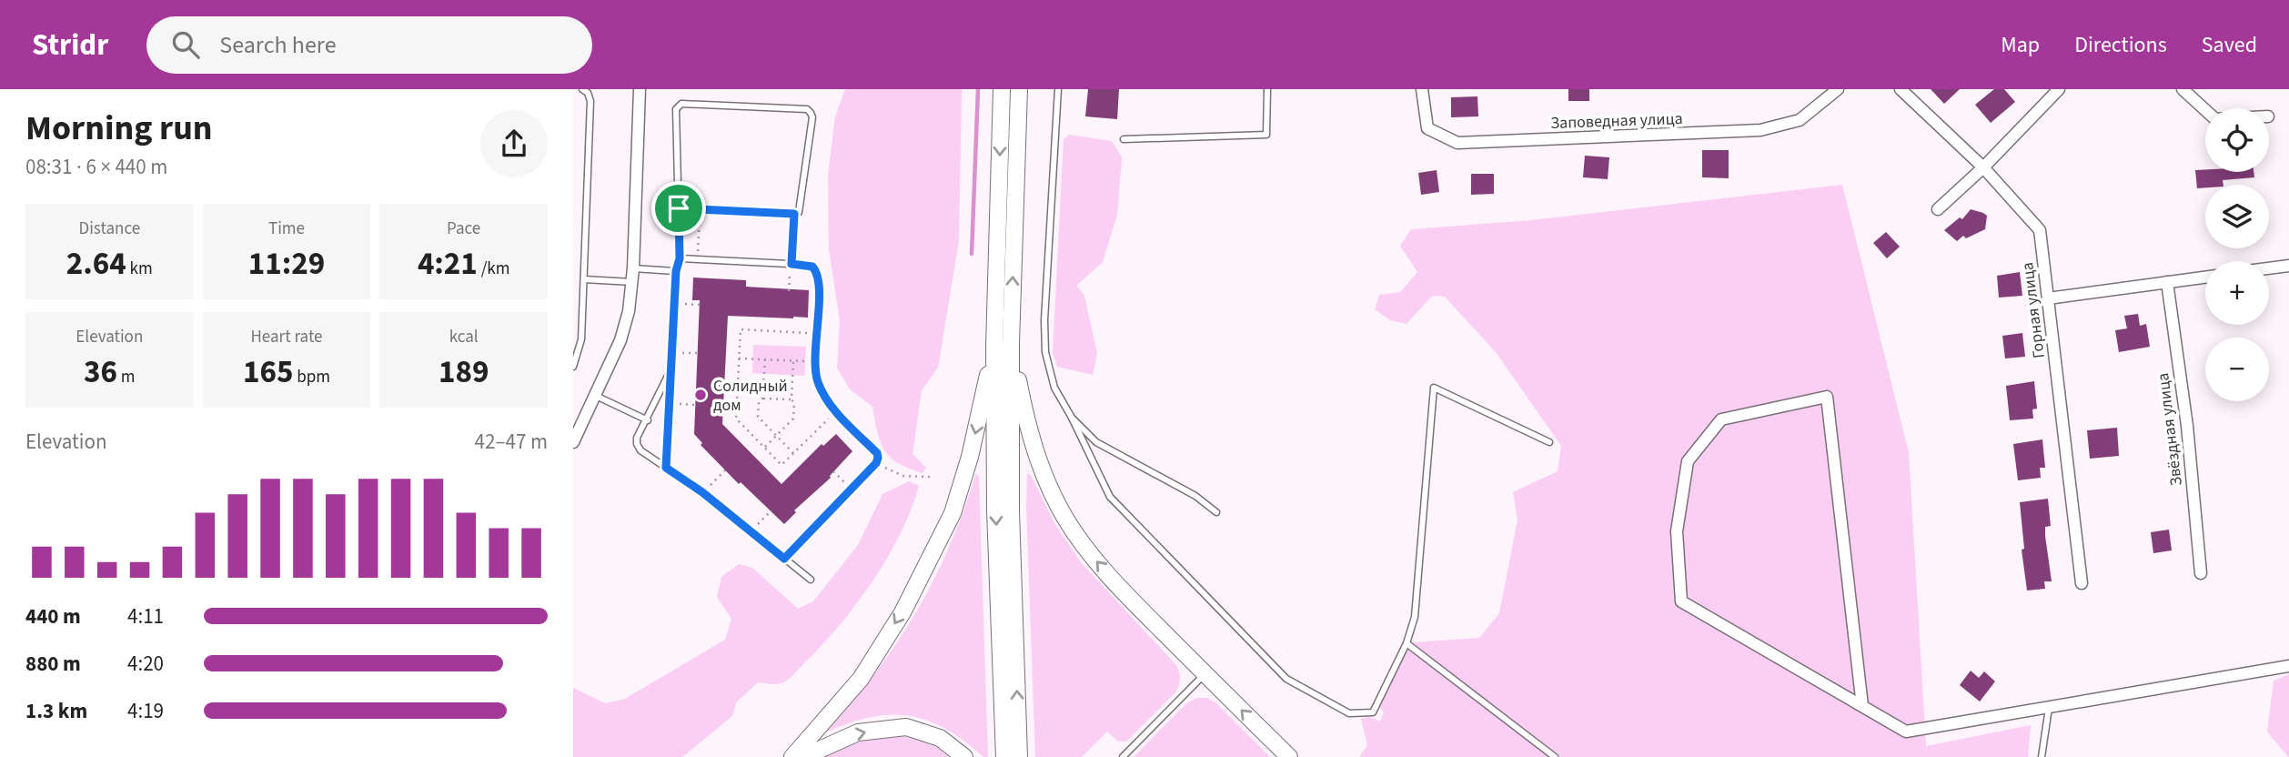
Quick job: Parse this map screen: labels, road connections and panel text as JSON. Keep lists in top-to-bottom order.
{
  "streets": {
    "street": ["Заповедная улица", "Горная улица", "Звёздная улица"]
  },
  "places": ["Солидный дом"],
  "page": {
    "header": "Stridr",
    "search": "Search here",
    "nav": ["Map", "Directions", "Saved"],
    "heading": ["Morning run", "08:31 · 6 × 440 m"],
    "map_buttons": ["+", "−"],
    "stats": [
      ["Distance", "2.64 km"],
      ["Time", "11:29"],
      ["Pace", "4:21 /km"],
      ["Elevation", "36 m"],
      ["Heart rate", "165 bpm"],
      ["kcal", "189"]
    ],
    "chart": ["Elevation", "42–47 m"],
    "list": [
      {
        "name": "440 m",
        "note": "4:11"
      },
      {
        "name": "880 m",
        "note": "4:20"
      },
      {
        "name": "1.3 km",
        "note": "4:19"
      }
    ]
  }
}
